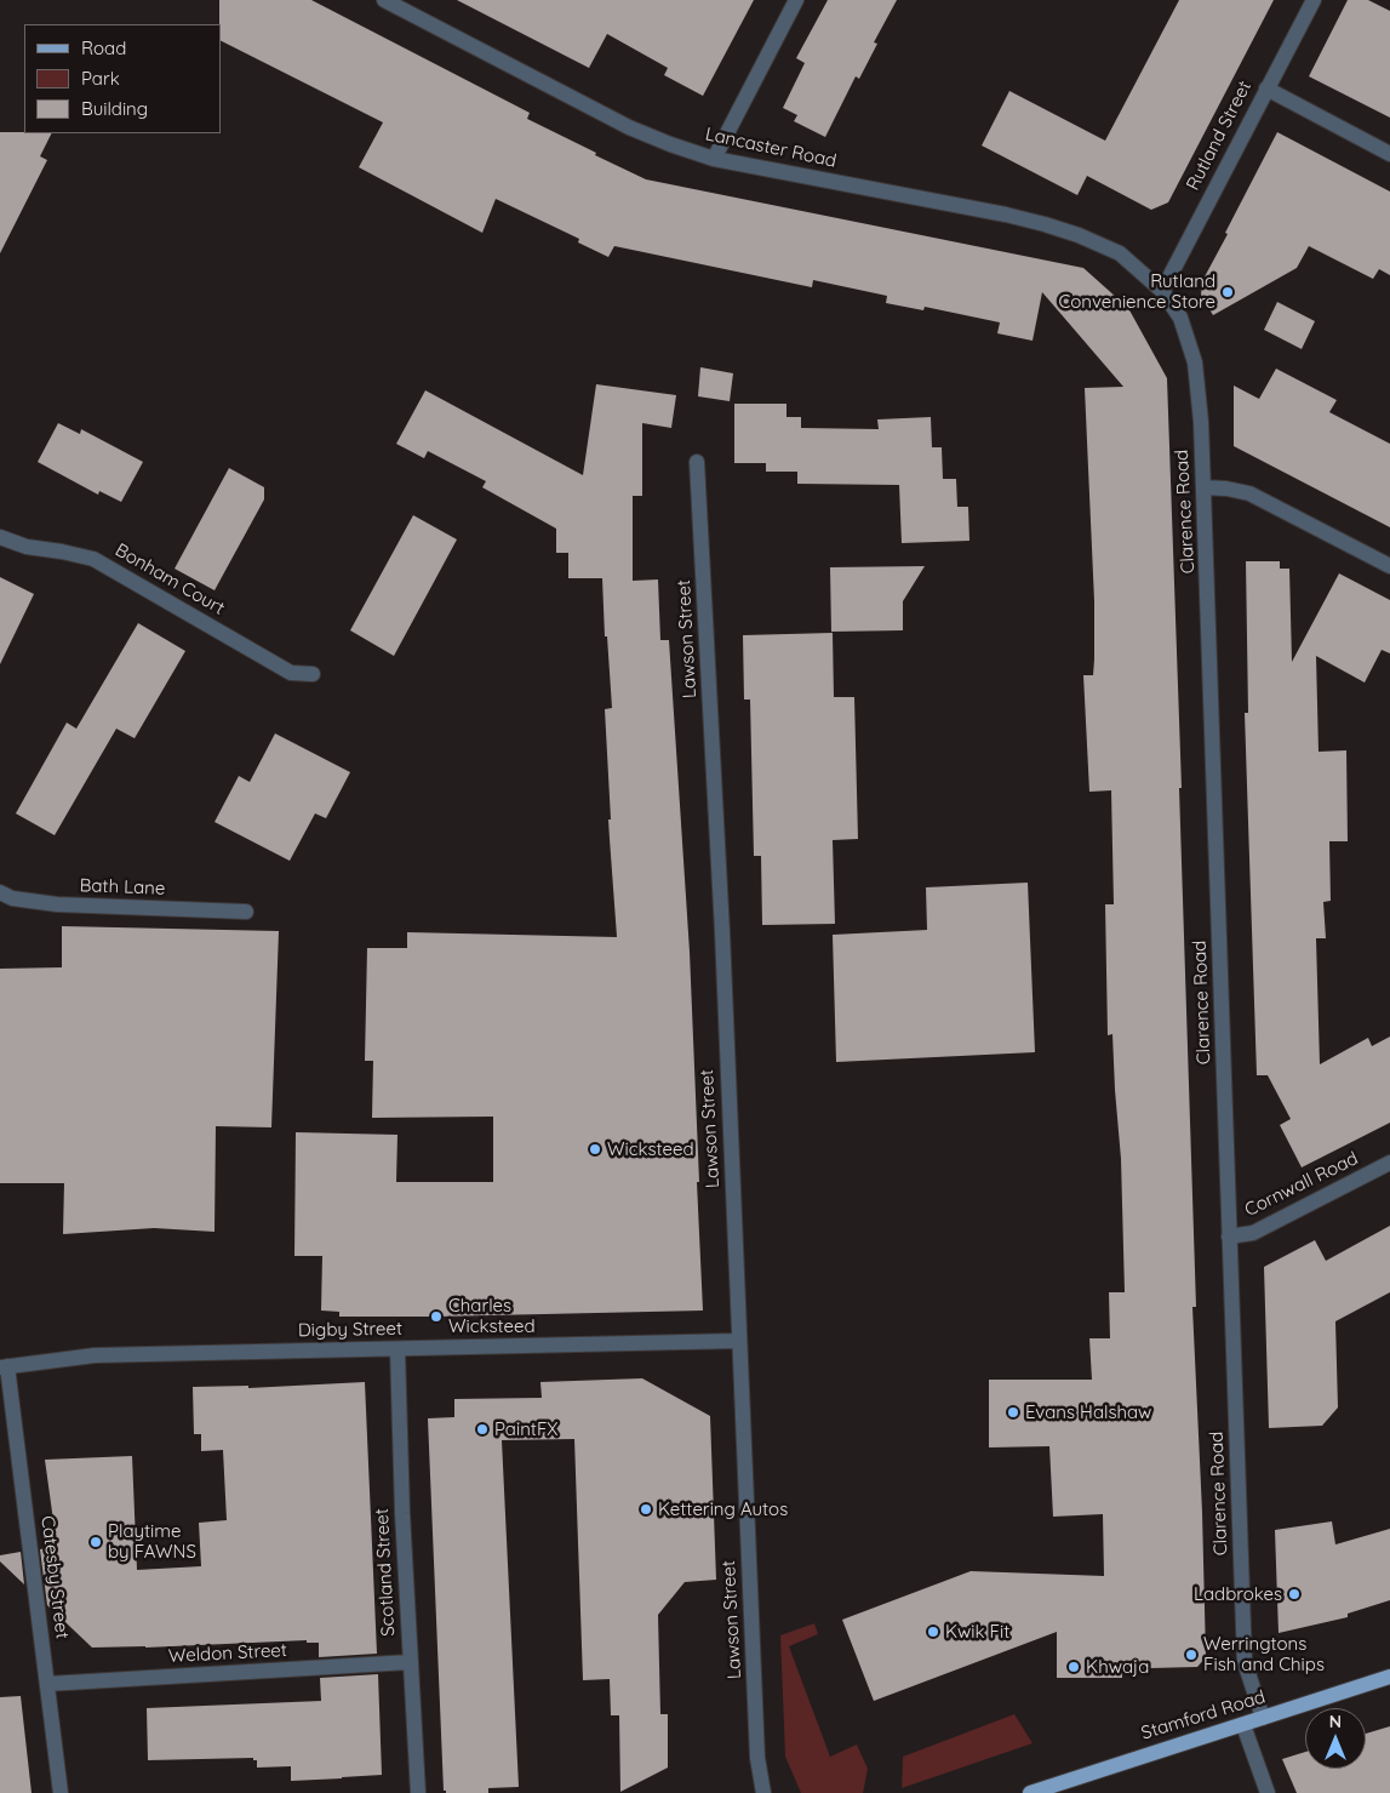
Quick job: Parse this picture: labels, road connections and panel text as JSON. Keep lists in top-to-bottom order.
{
  "streets": {
    "main road": ["Stamford Road"],
    "street": [
      "Rutland Street",
      "Lancaster Road",
      "Clarence Road",
      "Bonham Court",
      "Lawson Street",
      "Bath Lane",
      "Cornwall Road",
      "Digby Street",
      "Scotland Street",
      "Catesby Street",
      "Weldon Street"
    ]
  },
  "crossings": [
    ["Rutland Street", "Lancaster Road"],
    ["Rutland Street", "Clarence Road"],
    ["Lancaster Road", "Clarence Road"],
    ["Clarence Road", "Cornwall Road"],
    ["Clarence Road", "Stamford Road"],
    ["Lawson Street", "Digby Street"],
    ["Digby Street", "Scotland Street"],
    ["Digby Street", "Catesby Street"],
    ["Scotland Street", "Weldon Street"],
    ["Catesby Street", "Weldon Street"]
  ],
  "places": [
    "Rutland Convenience Store",
    "Wicksteed",
    "Charles Wicksteed",
    "Evans Halshaw",
    "PaintFX",
    "Kettering Autos",
    "Playtime by FAWNS",
    "Ladbrokes",
    "Kwik Fit",
    "Werringtons Fish and Chips",
    "Khwaja"
  ],
  "legend": ["Road", "Park", "Building"],
  "north": "top"
}
